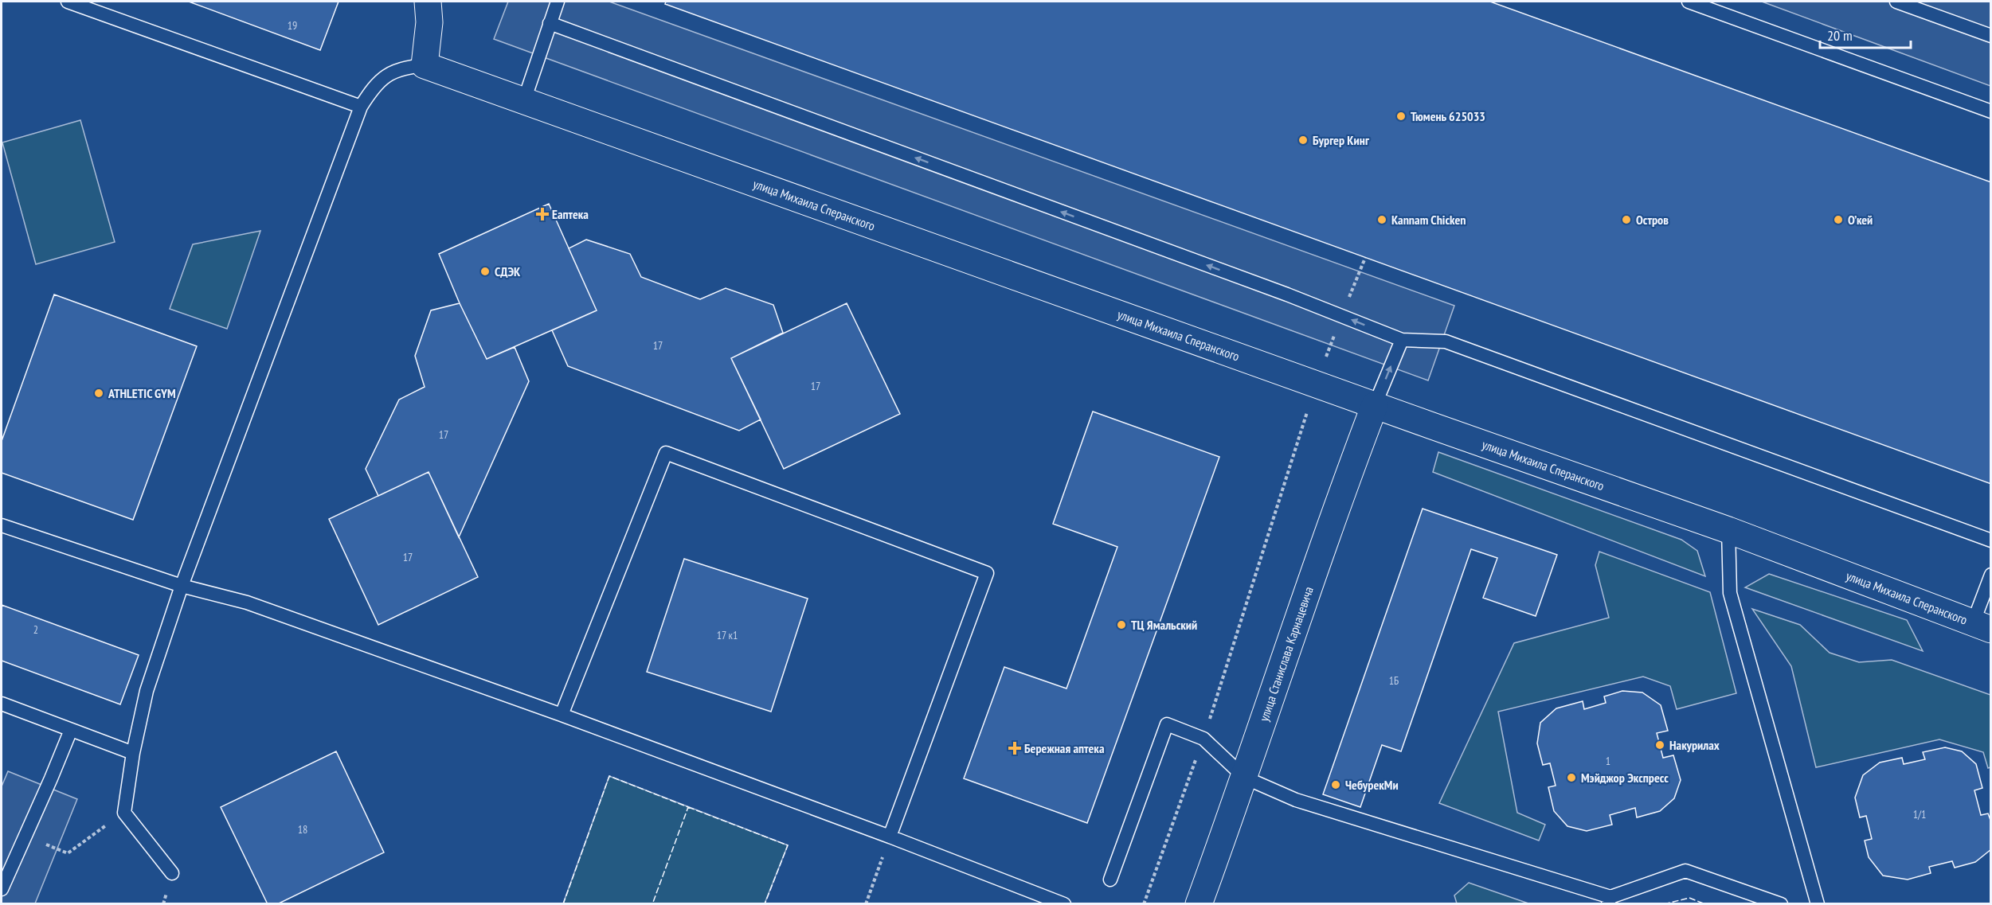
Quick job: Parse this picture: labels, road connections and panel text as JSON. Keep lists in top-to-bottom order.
{
  "streets": {
    "street": ["улица Михаила Сперанского", "улица Станислава Карнацевича"]
  },
  "crossings": [
    ["улица Михаила Сперанского", "улица Станислава Карнацевича"]
  ],
  "places": {
    "other": [
      "Тюмень 625033",
      "Бургер Кинг",
      "Kannam Chicken",
      "Остров",
      "О’кей",
      "СДЭК",
      "ATHLETIC GYM",
      "ТЦ Ямальский",
      "Накурилах",
      "Мэйджор Экспресс",
      "ЧебурекМи"
    ],
    "health": ["Еаптека", "Бережная аптека"]
  },
  "house_numbers": [
    "19",
    "17",
    "17",
    "17",
    "17",
    "2",
    "17 к1",
    "1Б",
    "1",
    "1/1",
    "18"
  ],
  "scale_bar": "20 m"
}
